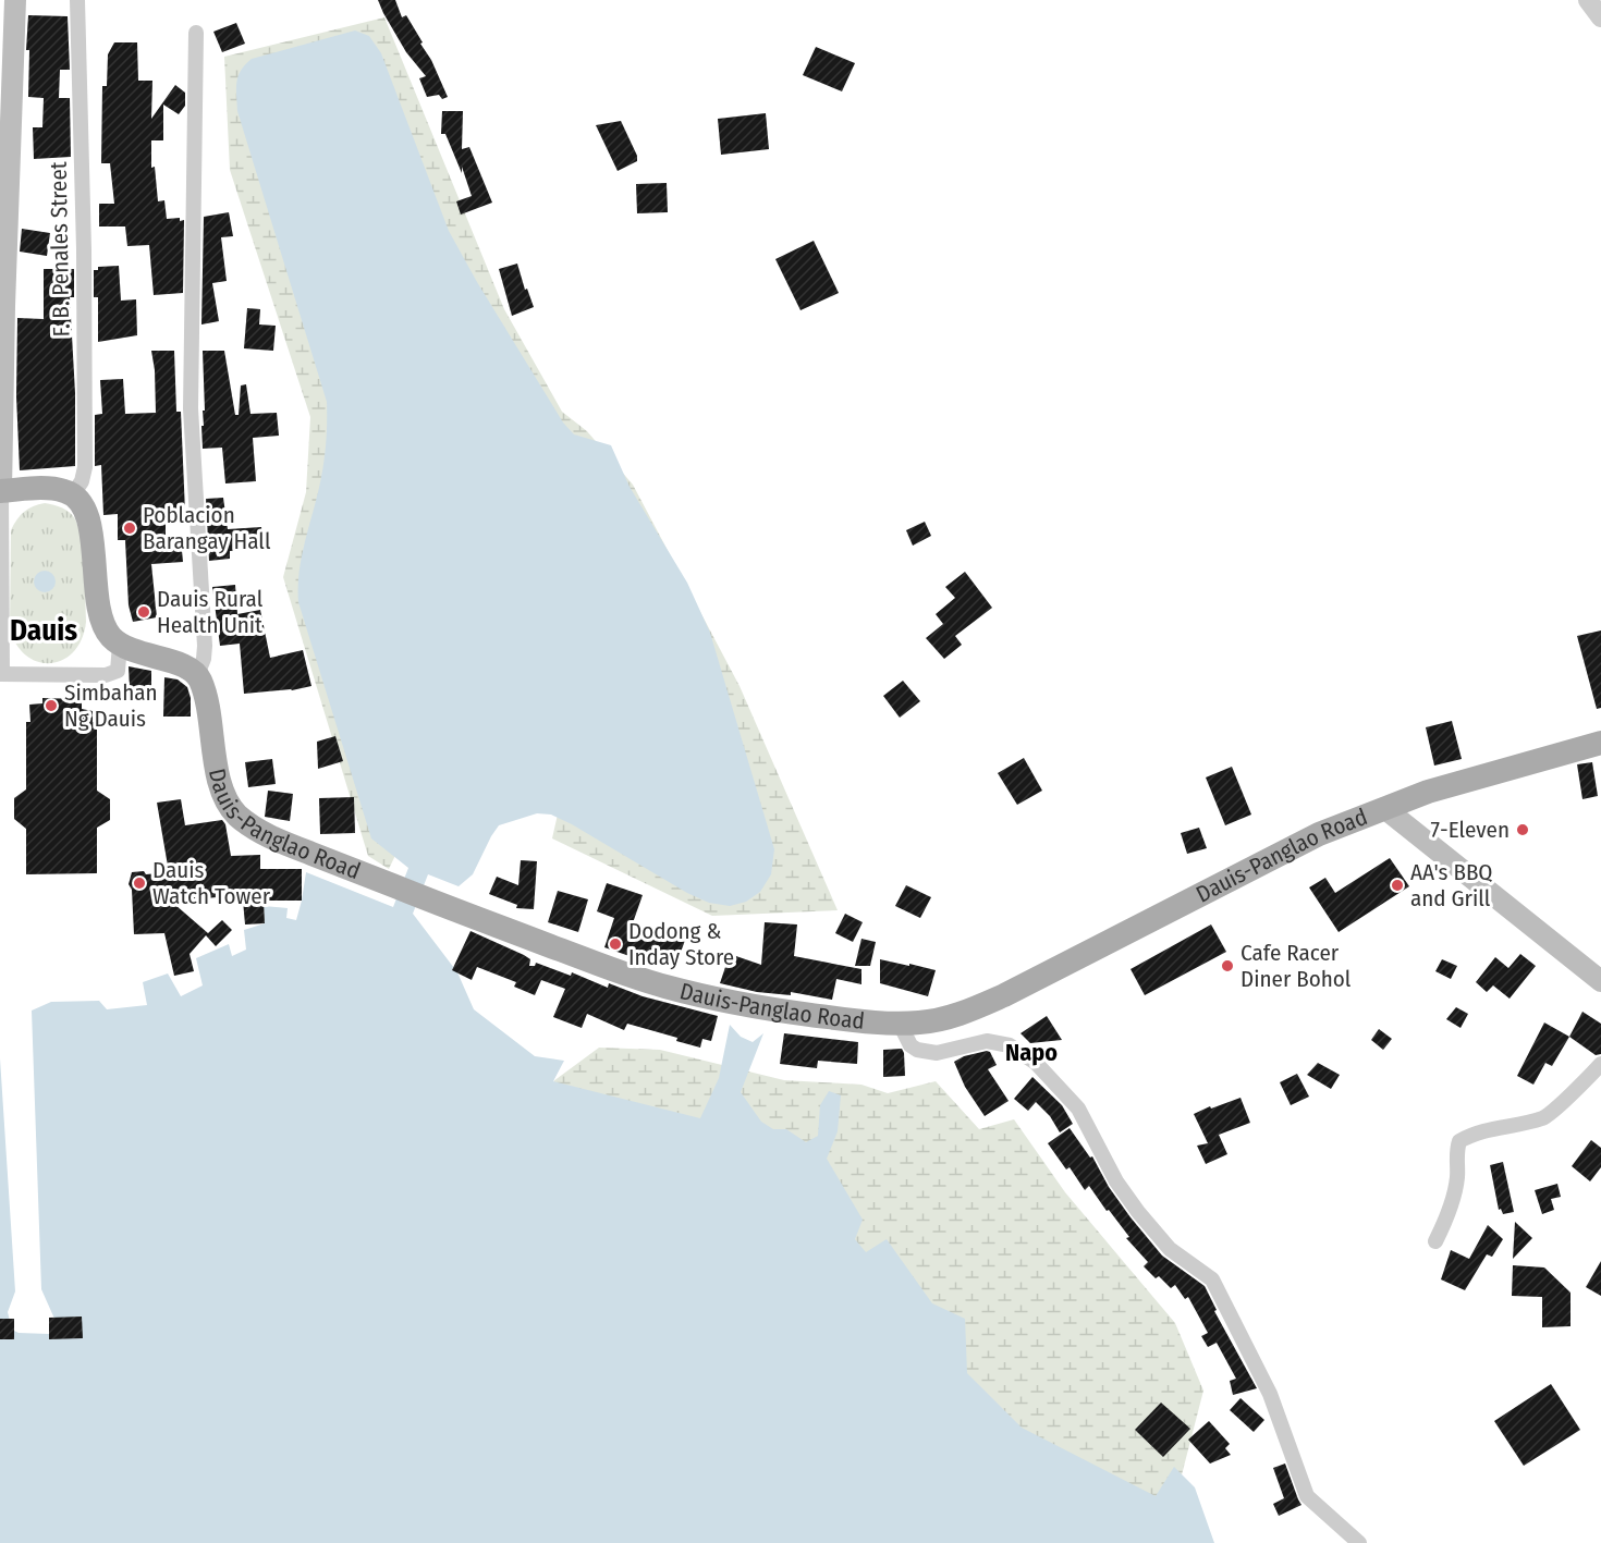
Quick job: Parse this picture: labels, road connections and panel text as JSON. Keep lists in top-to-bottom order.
{
  "streets": {
    "main road": ["Dauis-Panglao Road"],
    "street": ["F. B. Penales Street"]
  },
  "districts": ["Dauis", "Napo"],
  "places": [
    "Poblacion Barangay Hall",
    "Dauis Rural Health Unit",
    "Simbahan Ng Dauis",
    "7-Eleven",
    "Dauis Watch Tower",
    "AA's BBQ and Grill",
    "Dodong & Inday Store",
    "Cafe Racer Diner Bohol"
  ]
}
